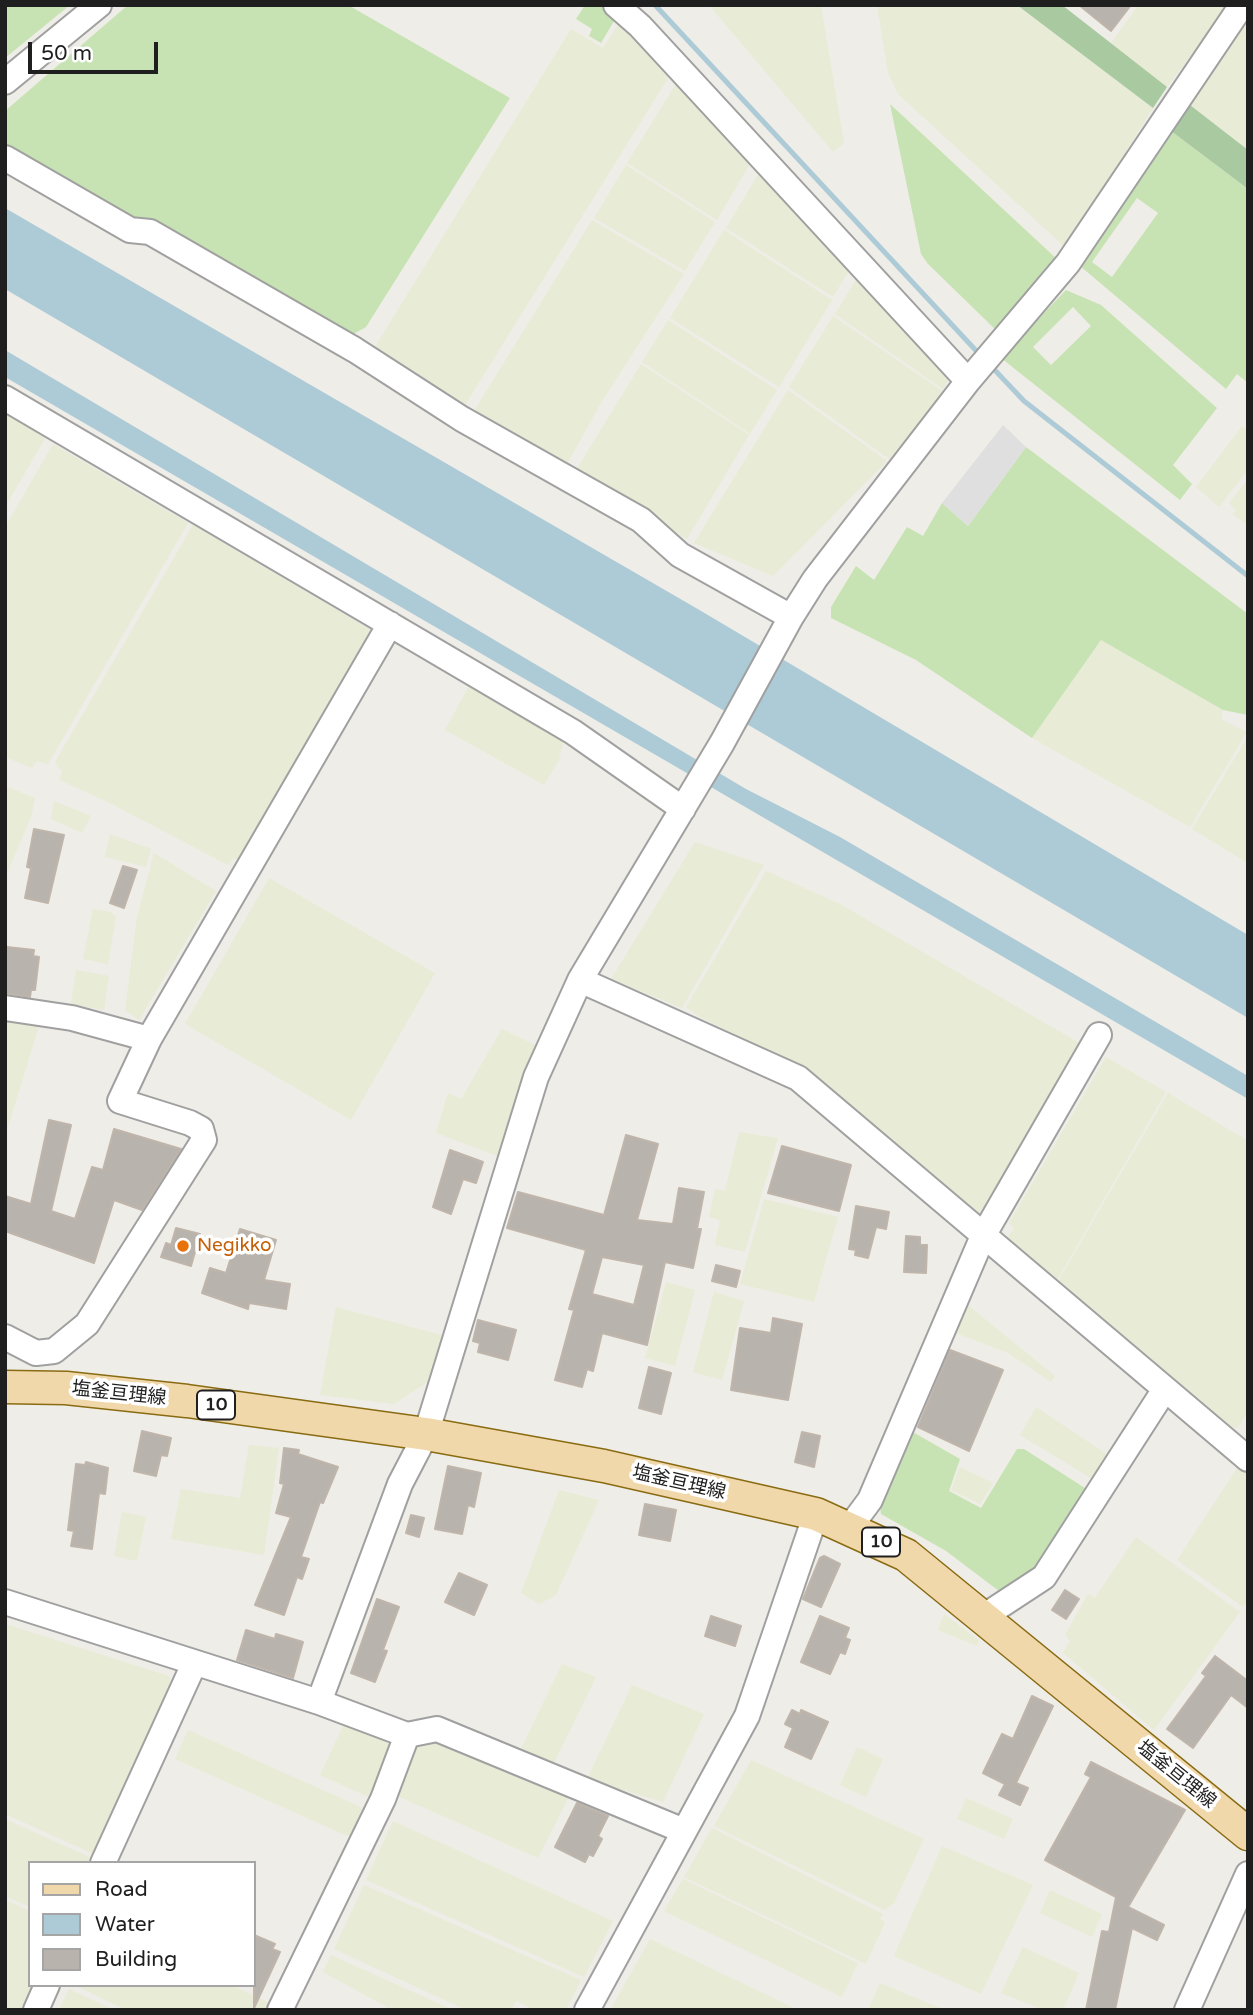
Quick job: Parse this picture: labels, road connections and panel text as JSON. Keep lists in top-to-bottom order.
{
  "streets": {
    "main road": ["塩釜亘理線", "10"]
  },
  "places": ["Negikko"],
  "legend": ["Road", "Water", "Building"],
  "scale_bar": "50 m"
}
